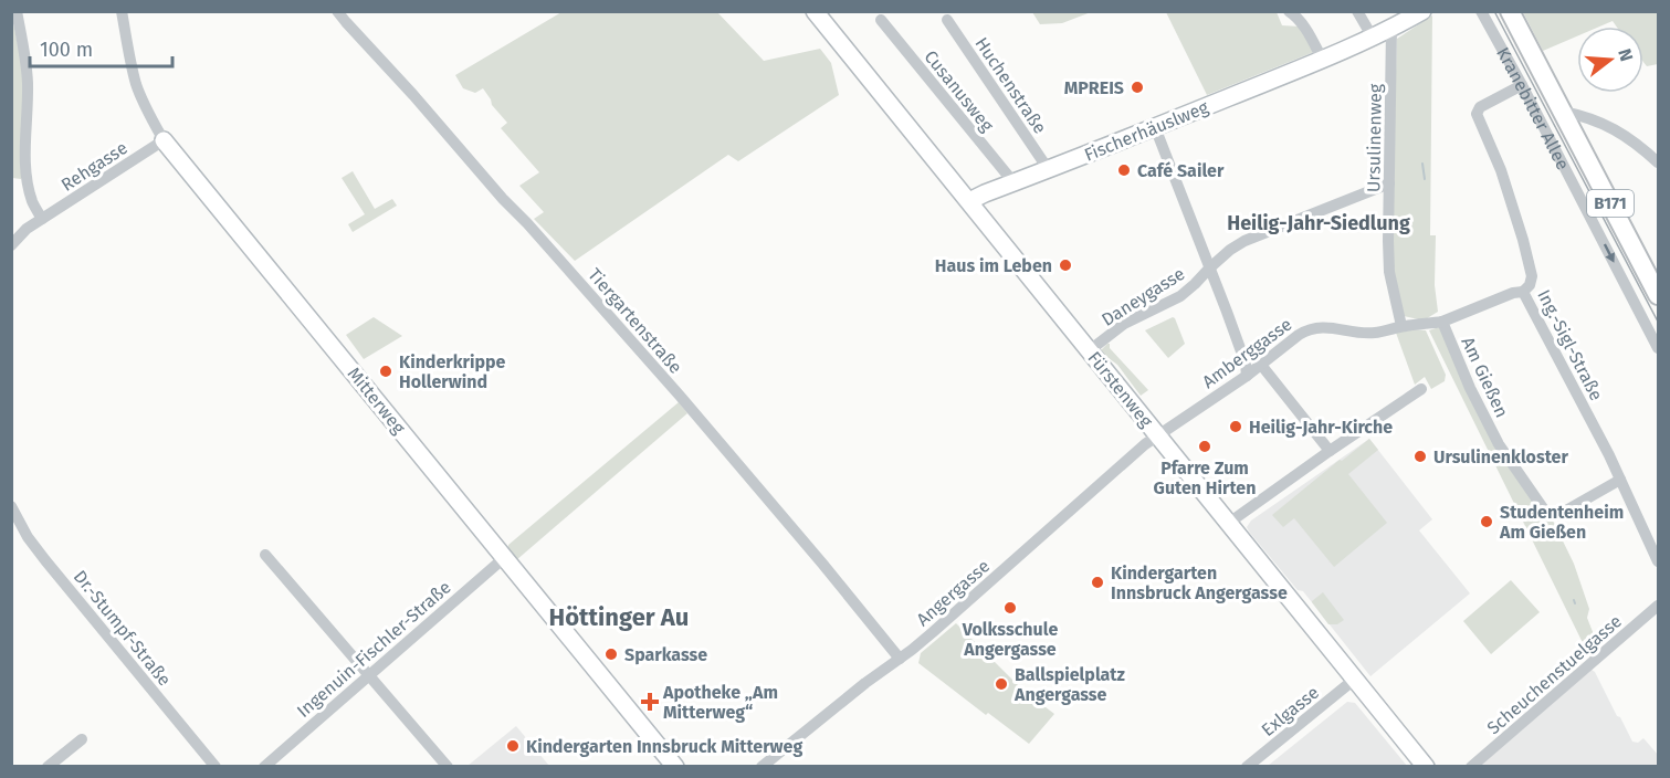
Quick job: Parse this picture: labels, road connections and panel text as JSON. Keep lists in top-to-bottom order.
{
  "streets": {
    "main road": ["Kranebitter Allee", "B171"],
    "street": [
      "Huchenstraße",
      "Cusanusweg",
      "Fischerhäuslweg",
      "Ursulinenweg",
      "Rehgasse",
      "Daneygasse",
      "Tiergartenstraße",
      "Ing.-Sigl-Straße",
      "Amberggasse",
      "Am Gießen",
      "Fürstenweg",
      "Mitterweg",
      "Angergasse",
      "Dr.-Stumpf-Straße",
      "Ingenuin-Fischler-Straße",
      "Scheuchenstuelgasse",
      "Exlgasse"
    ]
  },
  "crossings": [
    ["Huchenstraße", "Fischerhäuslweg"],
    ["Cusanusweg", "Fischerhäuslweg"],
    ["Kranebitter Allee", "Ing.-Sigl-Straße"],
    ["Fischerhäuslweg", "Ursulinenweg"],
    ["Fischerhäuslweg", "Fürstenweg"],
    ["Ursulinenweg", "Daneygasse"],
    ["Ursulinenweg", "Amberggasse"],
    ["Rehgasse", "Mitterweg"],
    ["Daneygasse", "Fürstenweg"],
    ["Tiergartenstraße", "Angergasse"],
    ["Ing.-Sigl-Straße", "Am Gießen"],
    ["Amberggasse", "Am Gießen"],
    ["Amberggasse", "Fürstenweg"],
    ["Amberggasse", "Angergasse"],
    ["Fürstenweg", "Angergasse"],
    ["Fürstenweg", "Exlgasse"],
    ["Mitterweg", "Ingenuin-Fischler-Straße"]
  ],
  "one_way": ["Kranebitter Allee"],
  "districts": ["Heilig-Jahr-Siedlung", "Höttinger Au"],
  "places": {
    "other": [
      "MPREIS",
      "Café Sailer",
      "Haus im Leben",
      "Kinderkrippe Hollerwind",
      "Heilig-Jahr-Kirche",
      "Pfarre Zum Guten Hirten",
      "Ursulinenkloster",
      "Studentenheim Am Gießen",
      "Kindergarten Innsbruck Angergasse",
      "Volksschule Angergasse",
      "Sparkasse",
      "Ballspielplatz Angergasse",
      "Kindergarten Innsbruck Mitterweg"
    ],
    "health": ["Apotheke „Am Mitterweg“"]
  },
  "scale_bar": "100 m",
  "north": "right"
}
